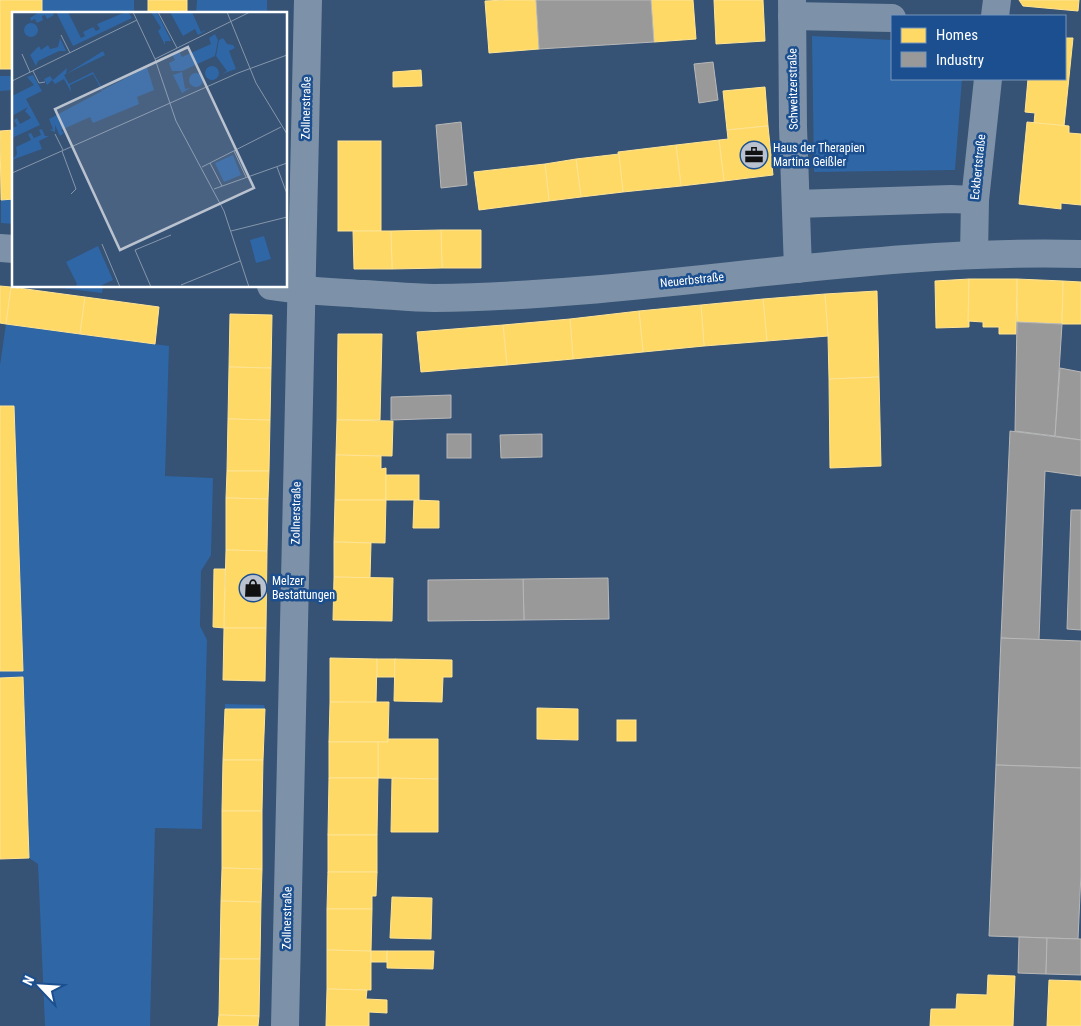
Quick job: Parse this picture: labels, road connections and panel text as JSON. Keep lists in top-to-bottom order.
{
  "streets": {
    "street": [
      "Schweitzerstraße",
      "Zollnerstraße",
      "Eckbertstraße",
      "Neuerbstraße"
    ]
  },
  "crossings": [
    ["Schweitzerstraße", "Neuerbstraße"],
    ["Zollnerstraße", "Neuerbstraße"],
    ["Eckbertstraße", "Neuerbstraße"]
  ],
  "places": {
    "office": ["Haus der Therapien Martina Geißler"],
    "shop": ["Melzer Bestattungen"]
  },
  "legend": ["Homes", "Industry"],
  "north": "top left"
}
